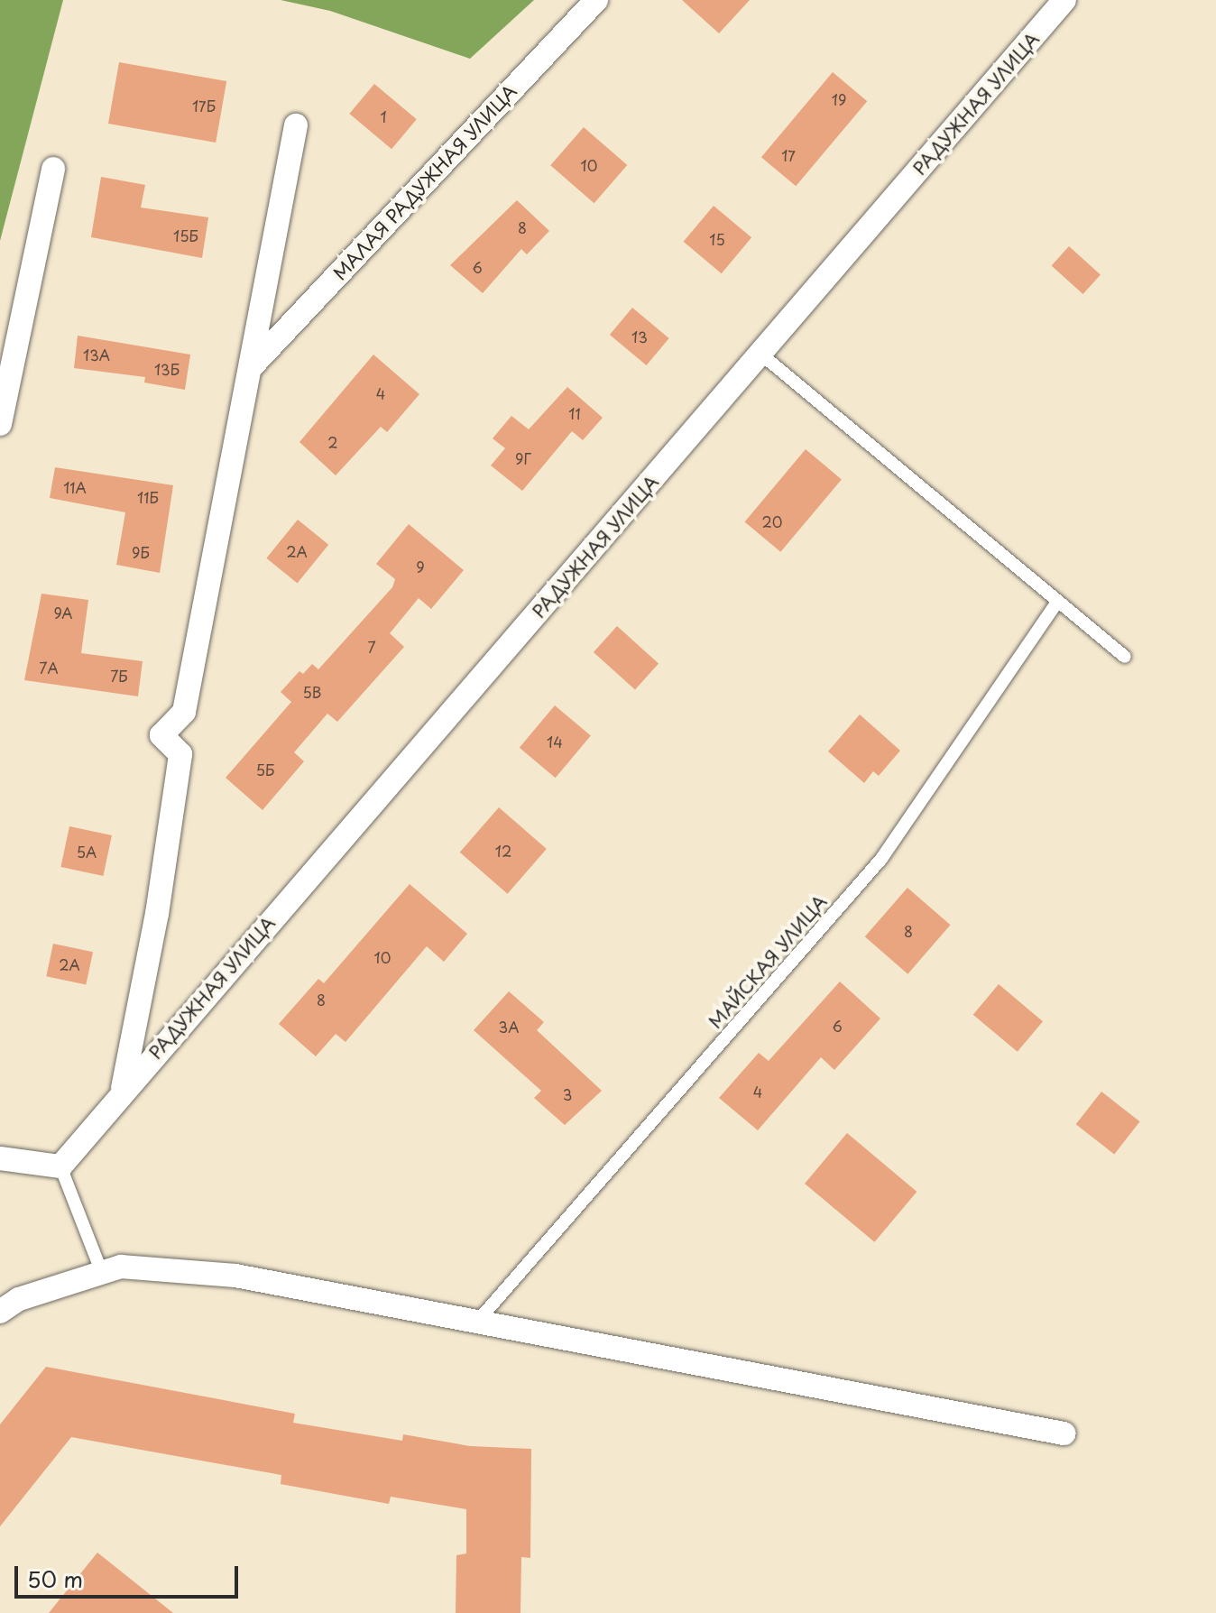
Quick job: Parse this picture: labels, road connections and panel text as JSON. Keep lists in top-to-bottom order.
{
  "streets": {
    "street": ["РАДУЖНАЯ УЛИЦА", "МАЛАЯ РАДУЖНАЯ УЛИЦА"],
    "lane": ["МАЙСКАЯ УЛИЦА"]
  },
  "house_numbers": [
    "19",
    "17Б",
    "1",
    "17",
    "10",
    "8",
    "15Б",
    "15",
    "6",
    "13",
    "13А",
    "13Б",
    "4",
    "11",
    "2",
    "9Г",
    "11А",
    "11Б",
    "20",
    "2А",
    "9Б",
    "9",
    "9А",
    "7",
    "7А",
    "7Б",
    "5В",
    "14",
    "5Б",
    "12",
    "5А",
    "8",
    "10",
    "2А",
    "8",
    "6",
    "3А",
    "4",
    "3"
  ],
  "scale_bar": "50 m"
}
